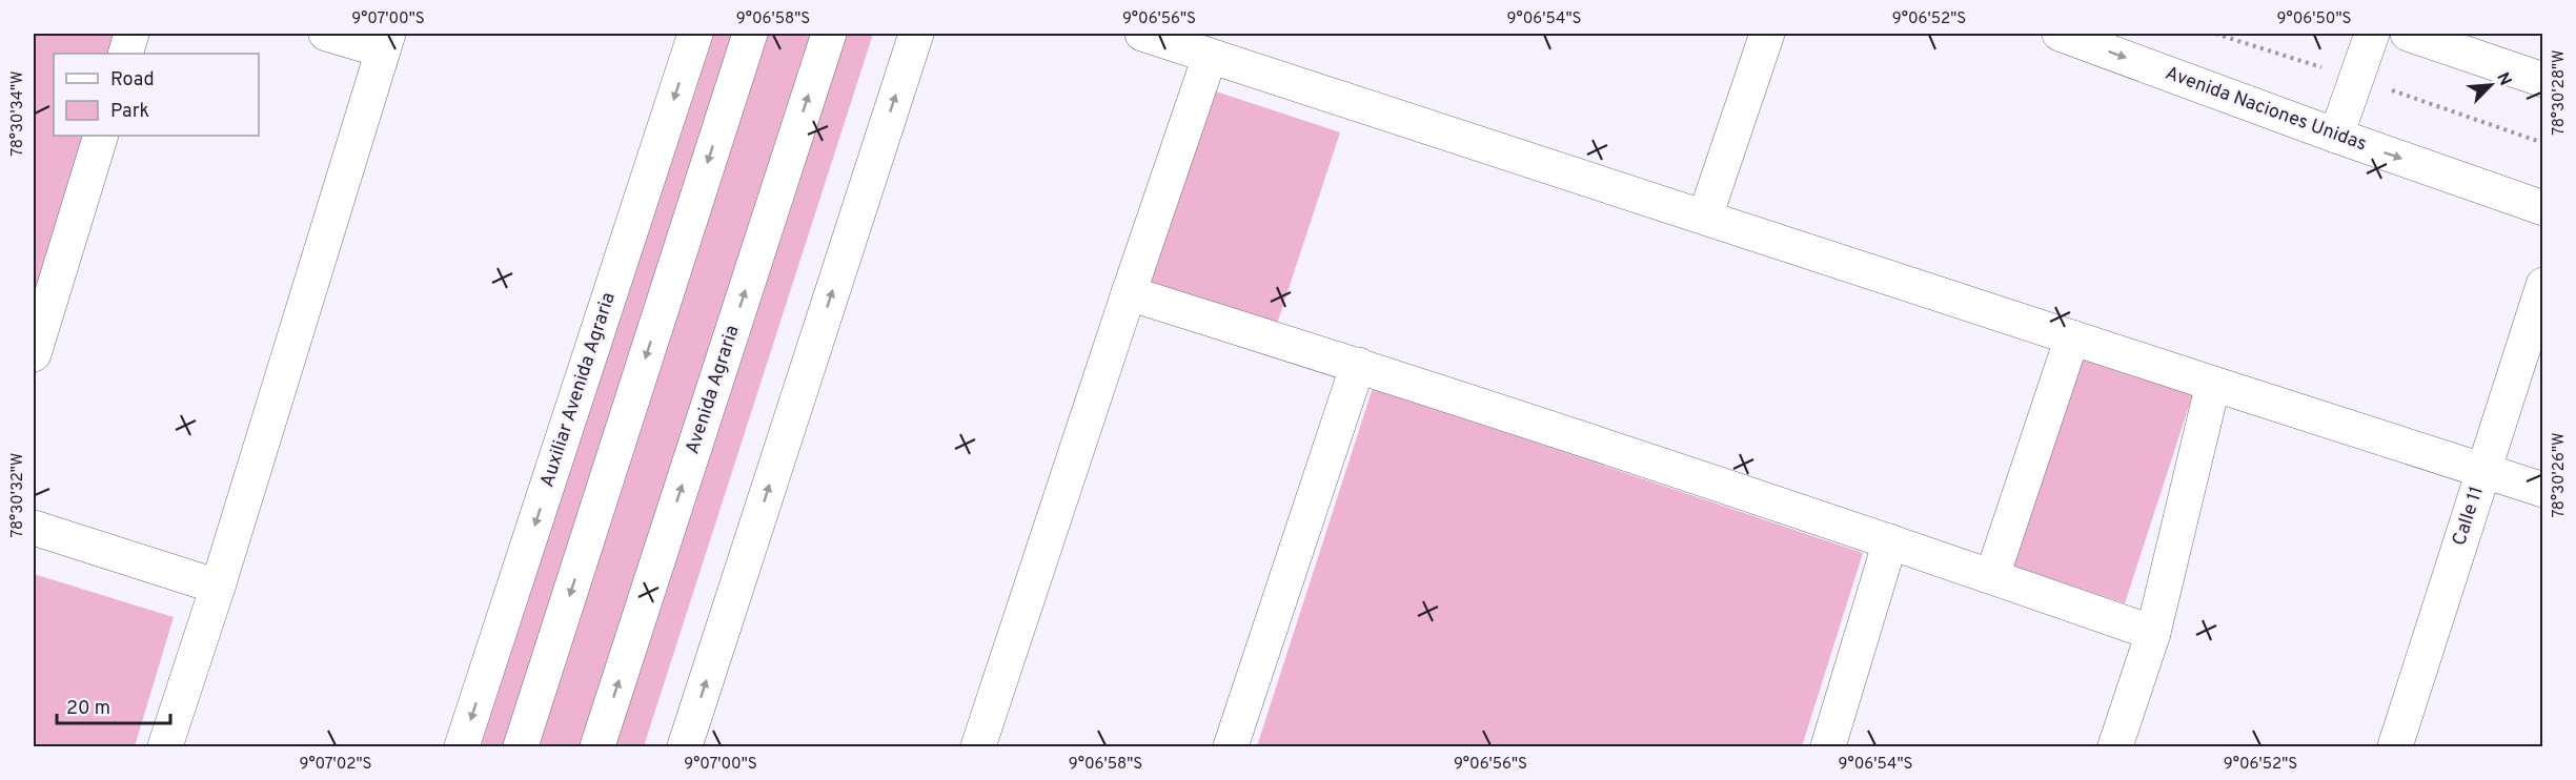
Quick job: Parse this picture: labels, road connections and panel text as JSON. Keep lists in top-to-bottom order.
{
  "streets": {
    "street": [
      "Avenida Naciones Unidas",
      "Auxiliar Avenida Agraria",
      "Avenida Agraria",
      "Calle 11"
    ]
  },
  "legend": ["Road", "Park"],
  "scale_bar": "20 m",
  "north": "top right",
  "coordinates": [
    "9°07'00\"S",
    "9°06'58\"S",
    "9°06'56\"S",
    "9°06'54\"S",
    "9°06'52\"S",
    "9°06'50\"S",
    "78°30'28\"W",
    "78°30'34\"W",
    "78°30'26\"W",
    "78°30'32\"W",
    "9°07'02\"S"
  ]
}
